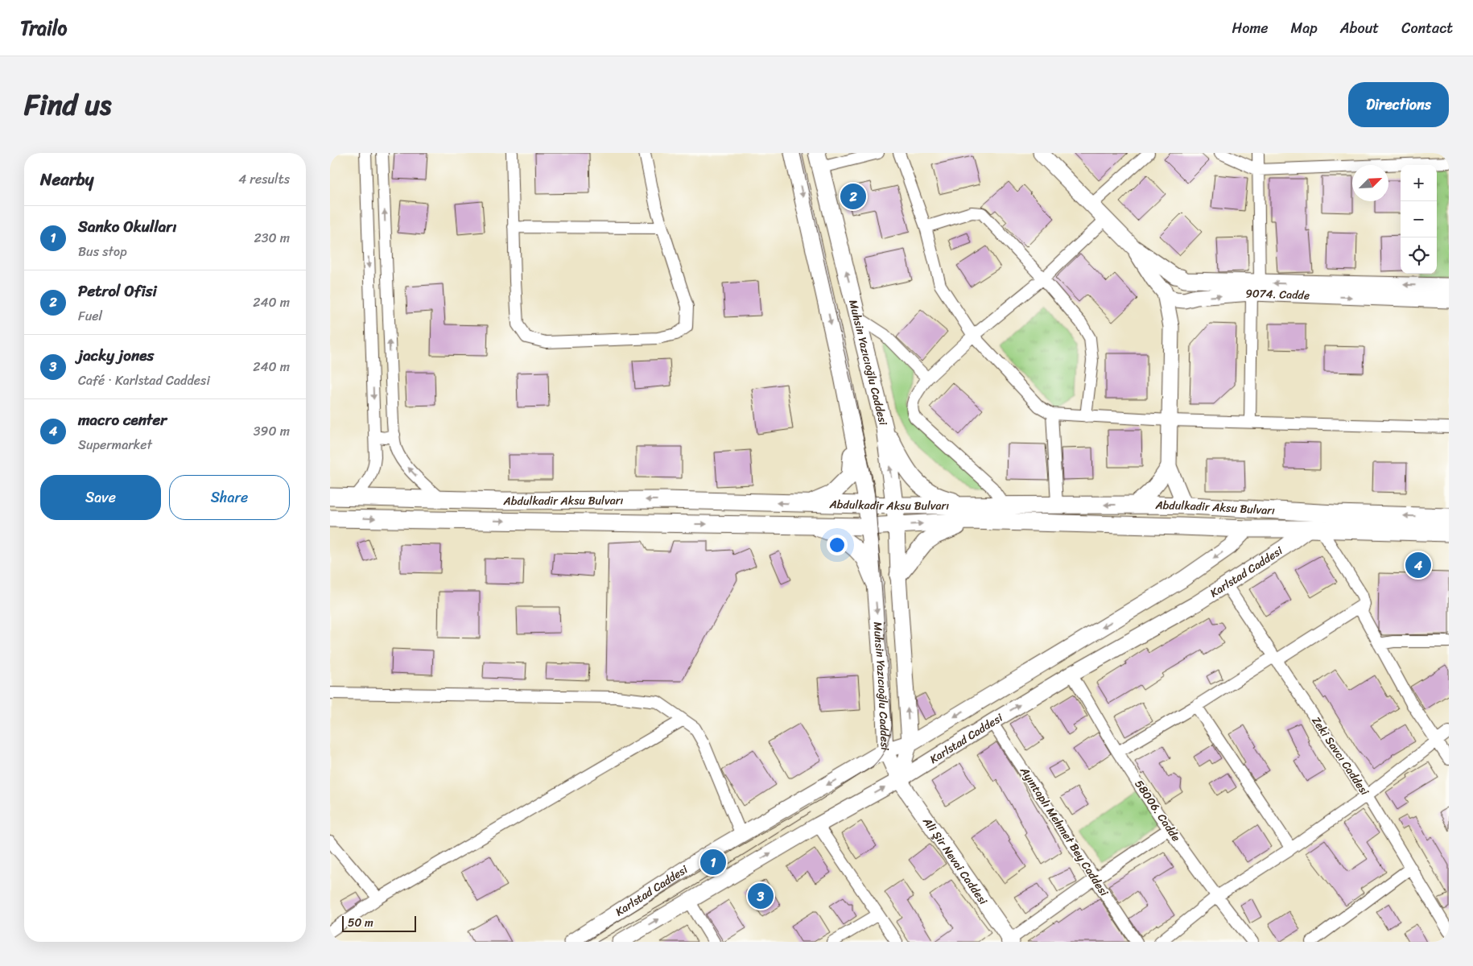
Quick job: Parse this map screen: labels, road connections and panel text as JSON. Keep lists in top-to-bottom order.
{
  "streets": {
    "main road": ["Muhsin Yazıcıoğlu Caddesi", "Abdulkadir Aksu Bulvarı"],
    "street": [
      "9074. Cadde",
      "Karlstad Caddesi",
      "Zeki Savcı Caddesi",
      "58006. Cadde",
      "Ayıntaplı Mehmet Bey Caddesi",
      "Ali Şir Nevai Caddesi"
    ]
  },
  "crossings": [
    ["Muhsin Yazıcıoğlu Caddesi", "Abdulkadir Aksu Bulvarı"],
    ["Muhsin Yazıcıoğlu Caddesi", "Karlstad Caddesi"],
    ["Muhsin Yazıcıoğlu Caddesi", "Ali Şir Nevai Caddesi"],
    ["Abdulkadir Aksu Bulvarı", "Karlstad Caddesi"],
    ["Karlstad Caddesi", "Zeki Savcı Caddesi"],
    ["Karlstad Caddesi", "58006. Cadde"],
    ["Karlstad Caddesi", "Ayıntaplı Mehmet Bey Caddesi"],
    ["Karlstad Caddesi", "Ali Şir Nevai Caddesi"]
  ],
  "scale_bar": "50 m",
  "north": "top right",
  "page": {
    "header": "Trailo",
    "nav": [
      "Home",
      "Map",
      "About",
      "Contact"
    ],
    "title": "Find us",
    "buttons": [
      "Directions",
      ["Save", "Share"]
    ],
    "heading": ["Nearby", "4 results"],
    "map_buttons": ["+", "−"],
    "pins": [
      "2",
      "4",
      "1",
      "3"
    ],
    "list": [
      {
        "mark": "1",
        "name": "Sanko Okulları",
        "note": "Bus stop",
        "value": "230 m"
      },
      {
        "mark": "2",
        "name": "Petrol Ofisi",
        "note": "Fuel",
        "value": "240 m"
      },
      {
        "mark": "3",
        "name": "jacky jones",
        "note": "Café · Karlstad Caddesi",
        "value": "240 m"
      },
      {
        "mark": "4",
        "name": "macro center",
        "note": "Supermarket",
        "value": "390 m"
      }
    ],
    "scale": "50 m"
  }
}
